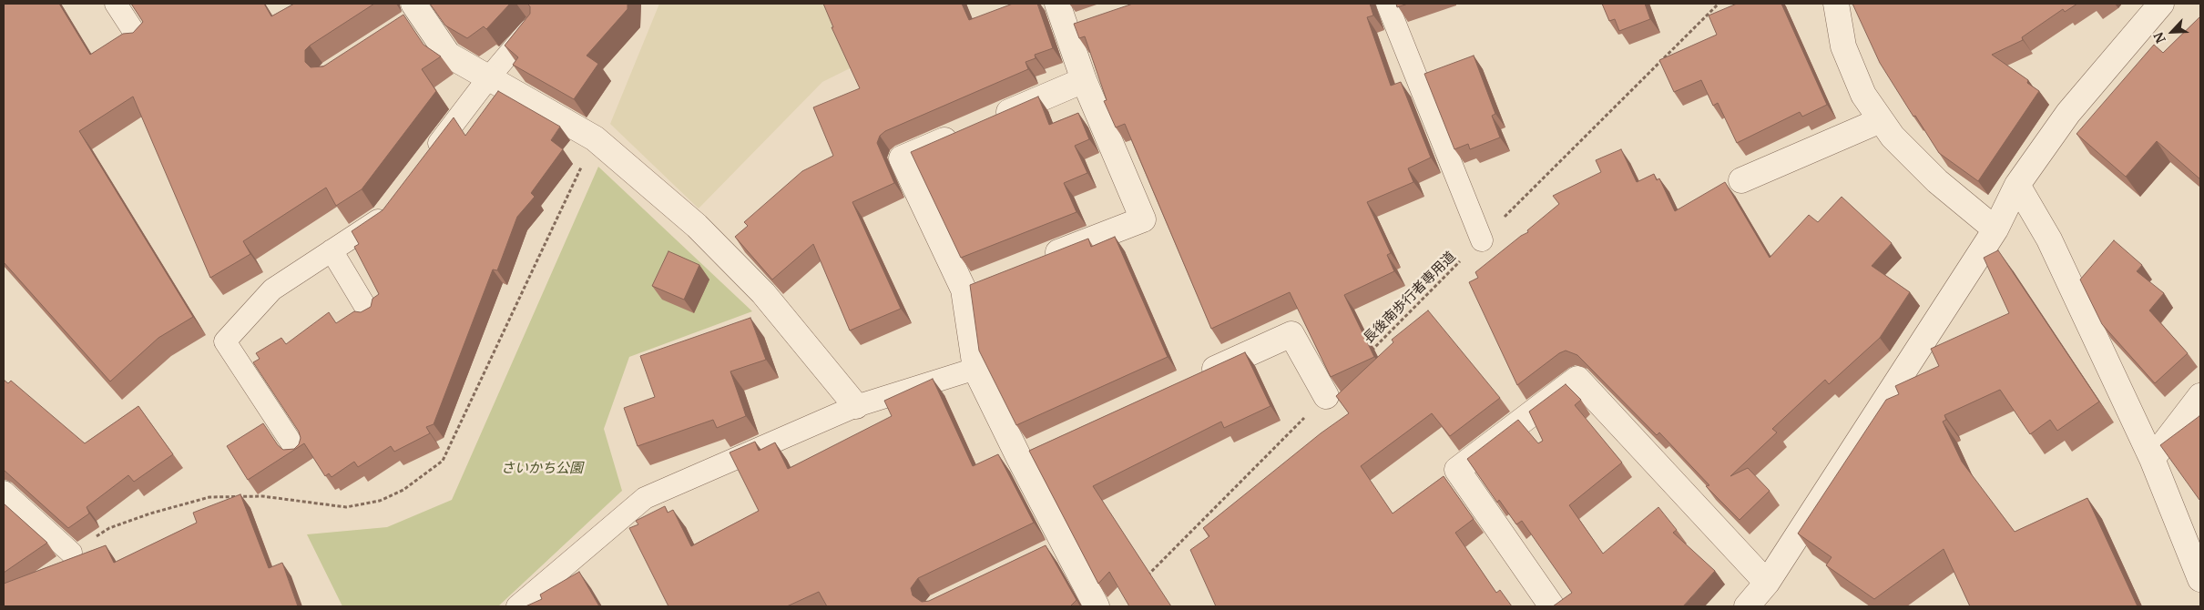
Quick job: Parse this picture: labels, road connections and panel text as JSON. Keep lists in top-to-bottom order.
{
  "streets": {
    "path": ["長後南歩行者専用道"]
  },
  "parks": ["さいかち公園"],
  "north": "bottom left"
}
